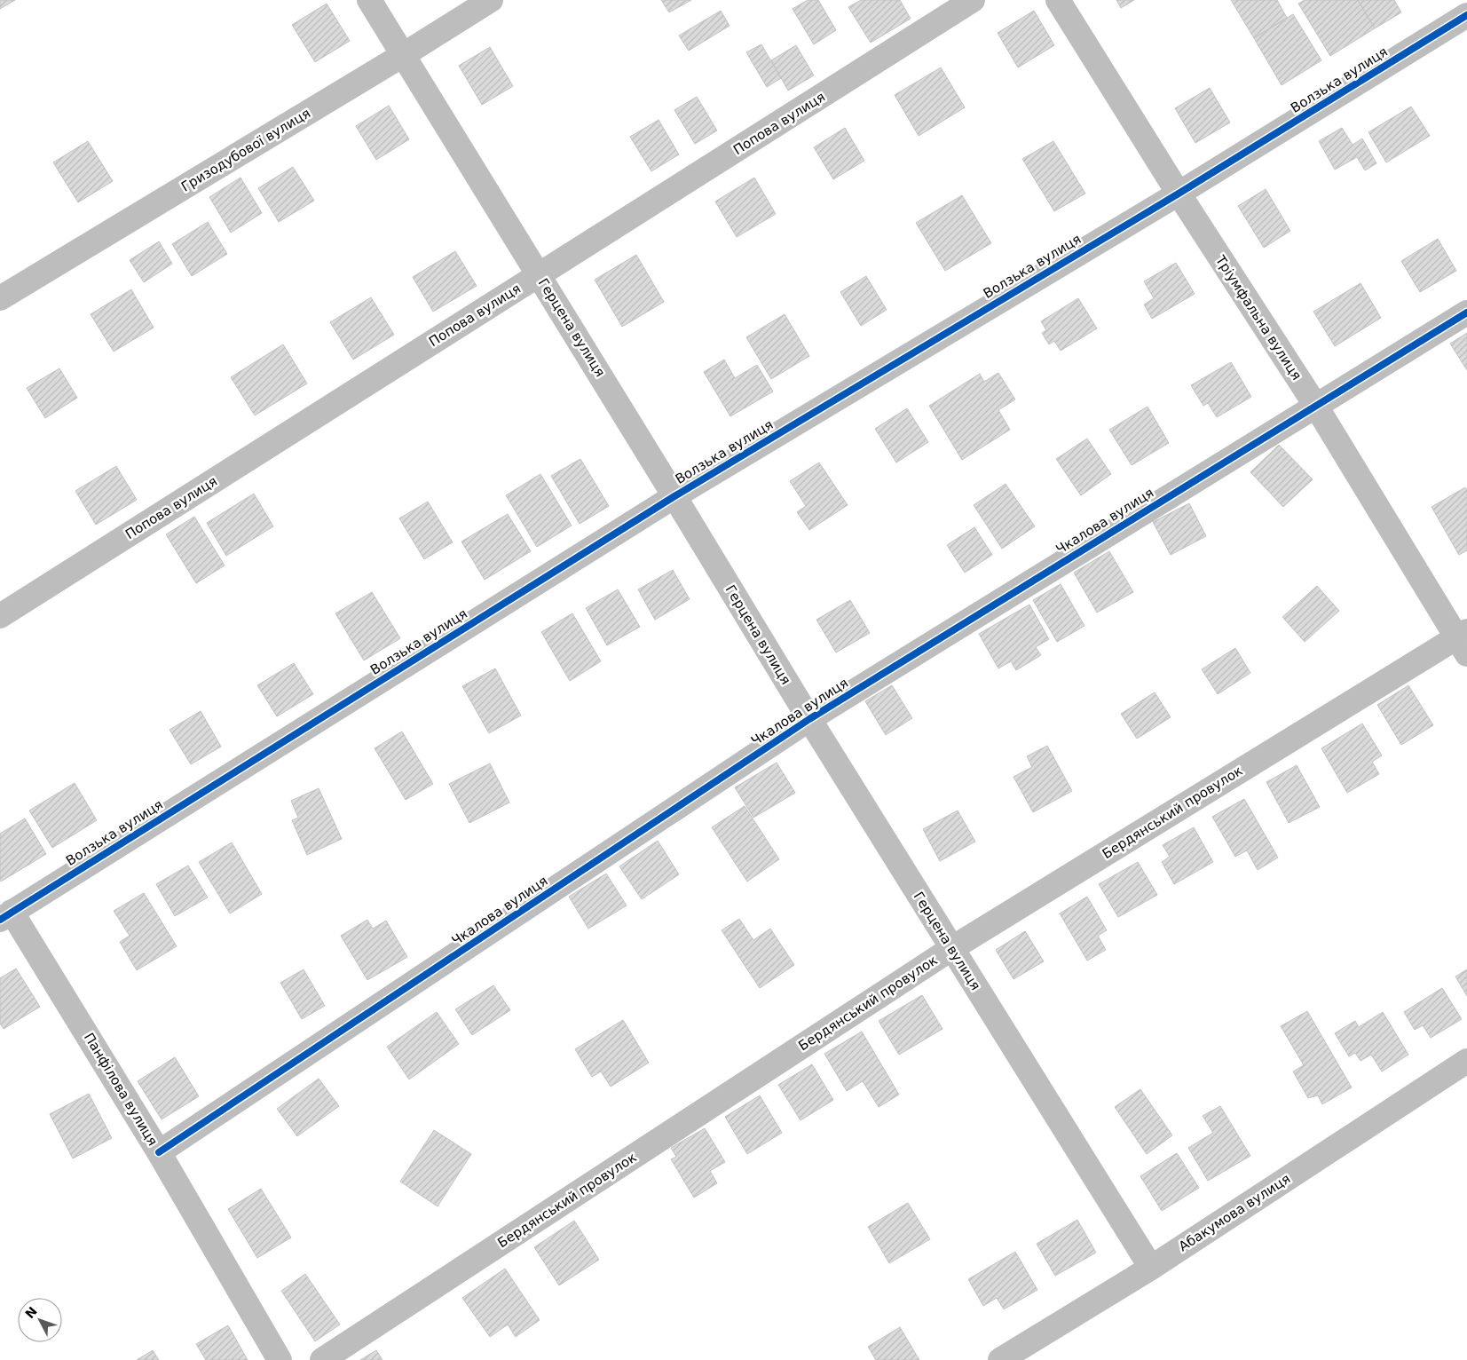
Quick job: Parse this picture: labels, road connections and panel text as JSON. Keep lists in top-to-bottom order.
{
  "streets": {
    "street": [
      "Волзька вулиця",
      "Попова вулиця",
      "Гризодубової вулиця",
      "Тріумфальна вулиця",
      "Герцена вулиця",
      "Чкалова вулиця",
      "Бердянський провулок",
      "Панфілова вулиця",
      "Абакумова вулиця"
    ]
  },
  "crossings": [
    ["Волзька вулиця", "Тріумфальна вулиця"],
    ["Волзька вулиця", "Герцена вулиця"],
    ["Волзька вулиця", "Панфілова вулиця"],
    ["Попова вулиця", "Герцена вулиця"],
    ["Гризодубової вулиця", "Герцена вулиця"],
    ["Тріумфальна вулиця", "Чкалова вулиця"],
    ["Тріумфальна вулиця", "Бердянський провулок"],
    ["Герцена вулиця", "Чкалова вулиця"],
    ["Герцена вулиця", "Бердянський провулок"],
    ["Герцена вулиця", "Абакумова вулиця"],
    ["Чкалова вулиця", "Панфілова вулиця"]
  ],
  "north": "top left"
}
